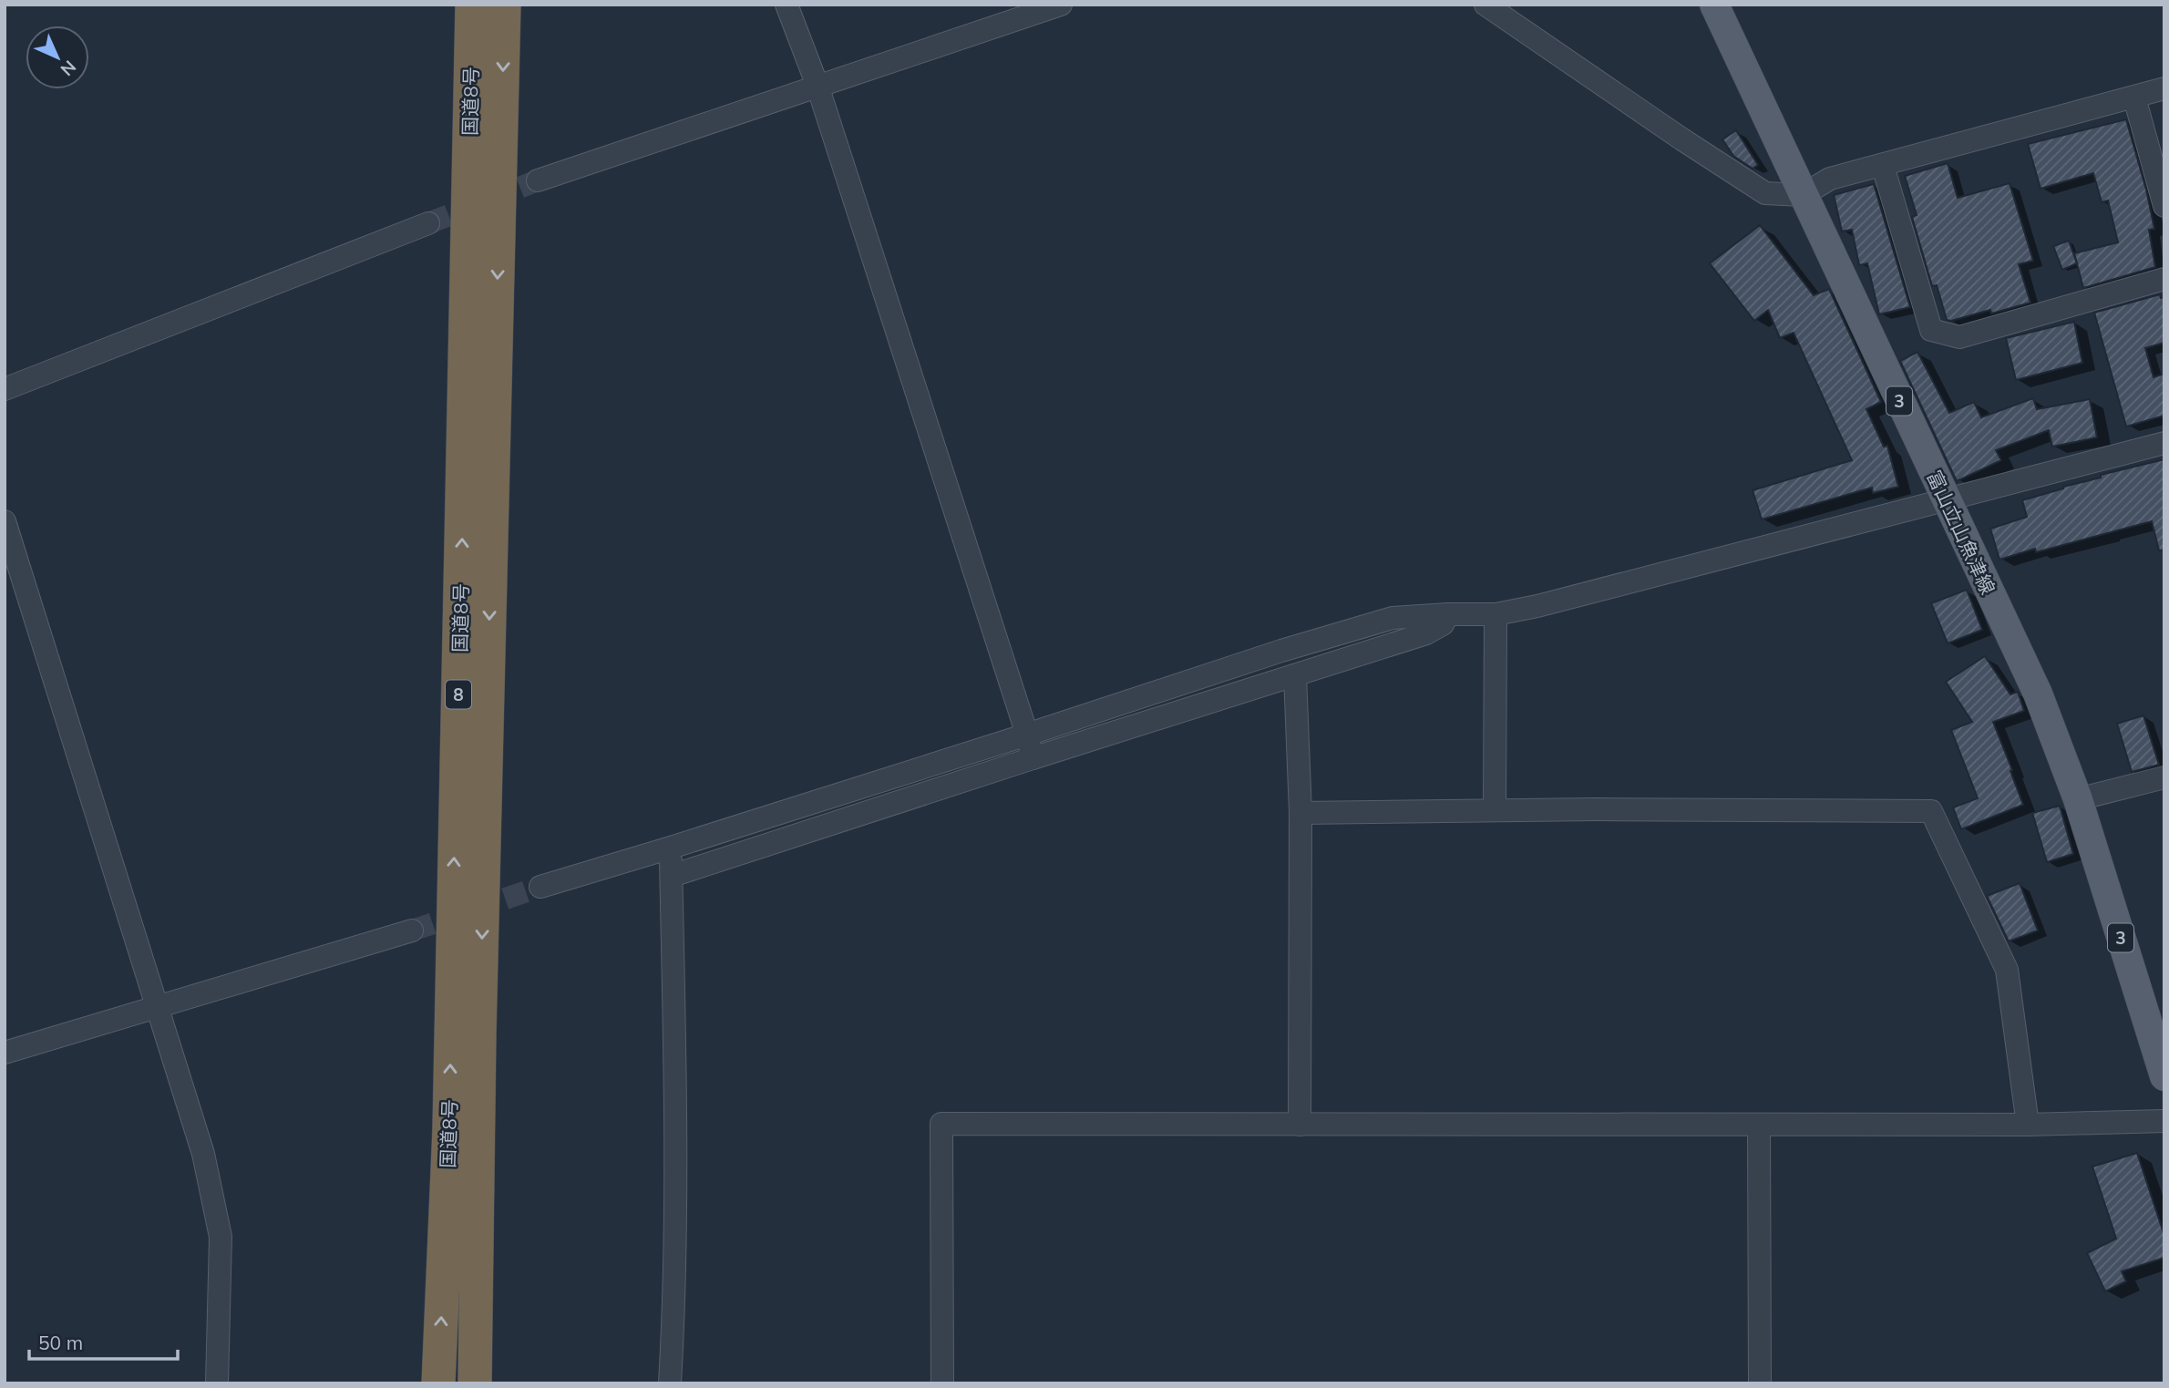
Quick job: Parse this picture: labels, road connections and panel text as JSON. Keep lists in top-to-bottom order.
{
  "streets": {
    "highway": ["国道8号", "8"],
    "main road": ["3", "富山立山魚津線"]
  },
  "scale_bar": "50 m",
  "north": "bottom right"
}
